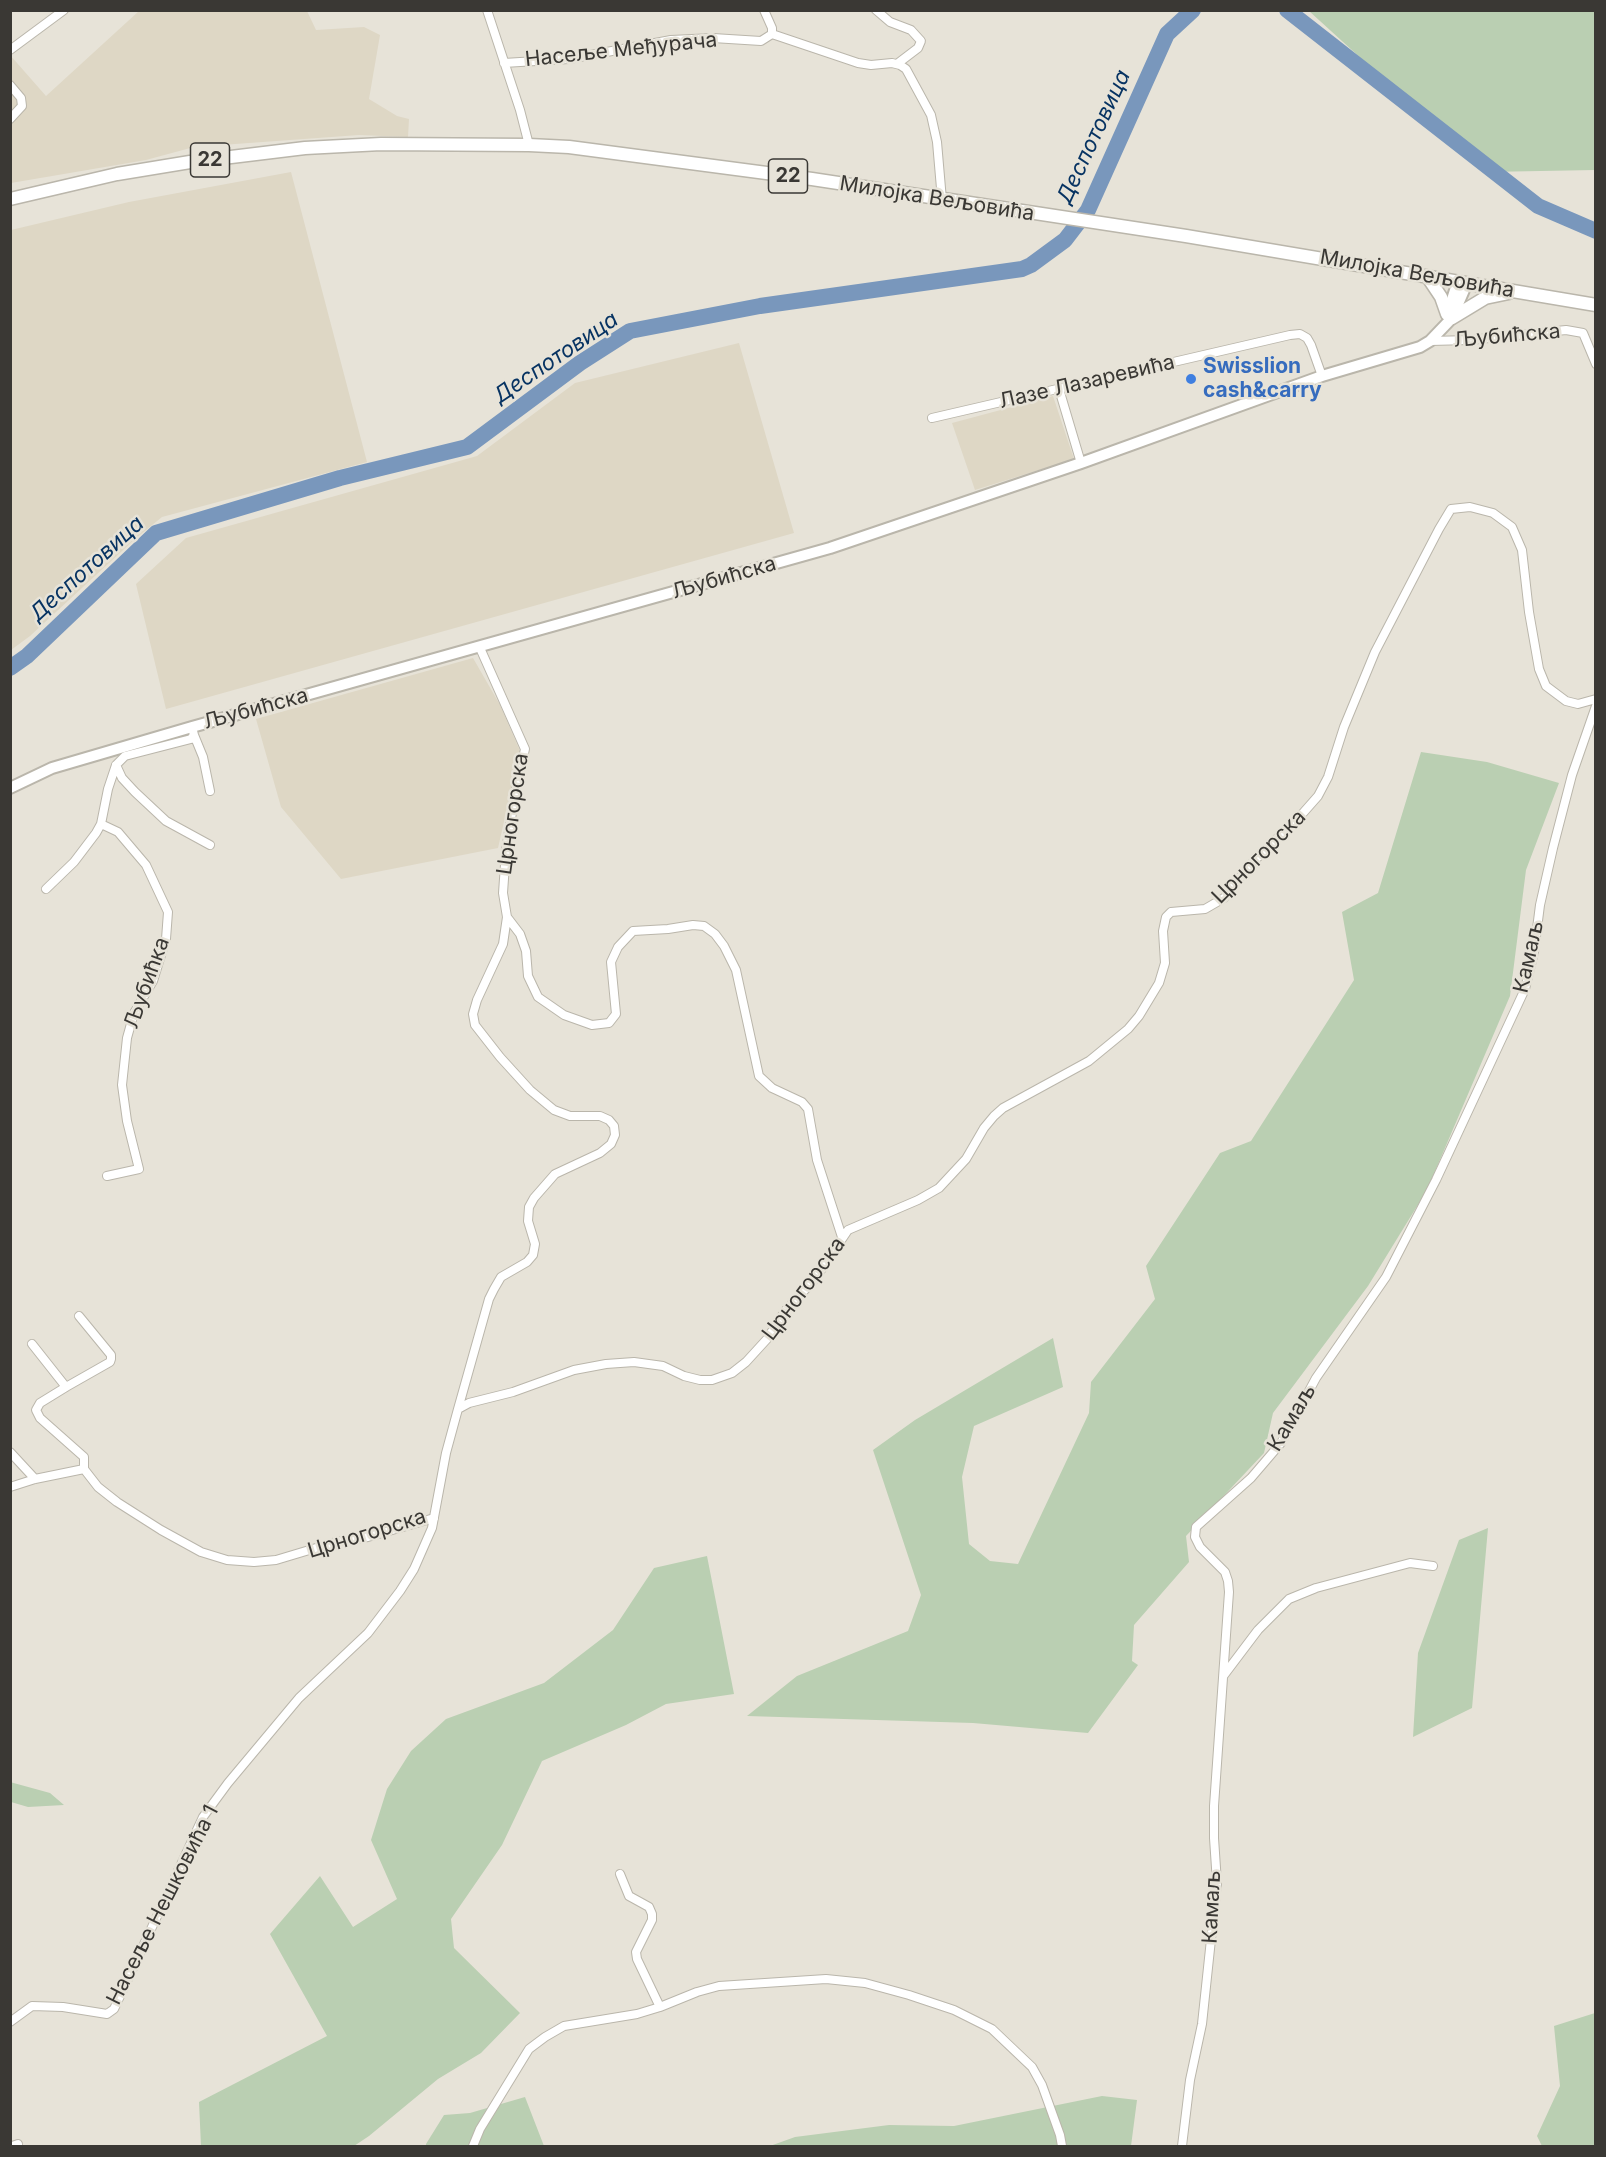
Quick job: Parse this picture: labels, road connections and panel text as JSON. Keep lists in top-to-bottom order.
{
  "streets": {
    "main road": ["22", "Милојка Вељовића"],
    "street": [
      "Насеље Међурача",
      "Љубићска",
      "Лазе Лазаревића",
      "Црногорска",
      "Камаљ",
      "Љубићка",
      "Насеље Нешковића 1"
    ]
  },
  "crossings": [
    ["Милојка Вељовића", "Љубићска"],
    ["Љубићска", "Лазе Лазаревића"],
    ["Љубићска", "Црногорска"],
    ["Црногорска", "Насеље Нешковића 1"]
  ],
  "water": ["Деспотовица"],
  "places": ["Swisslion cash&carry"]
}
